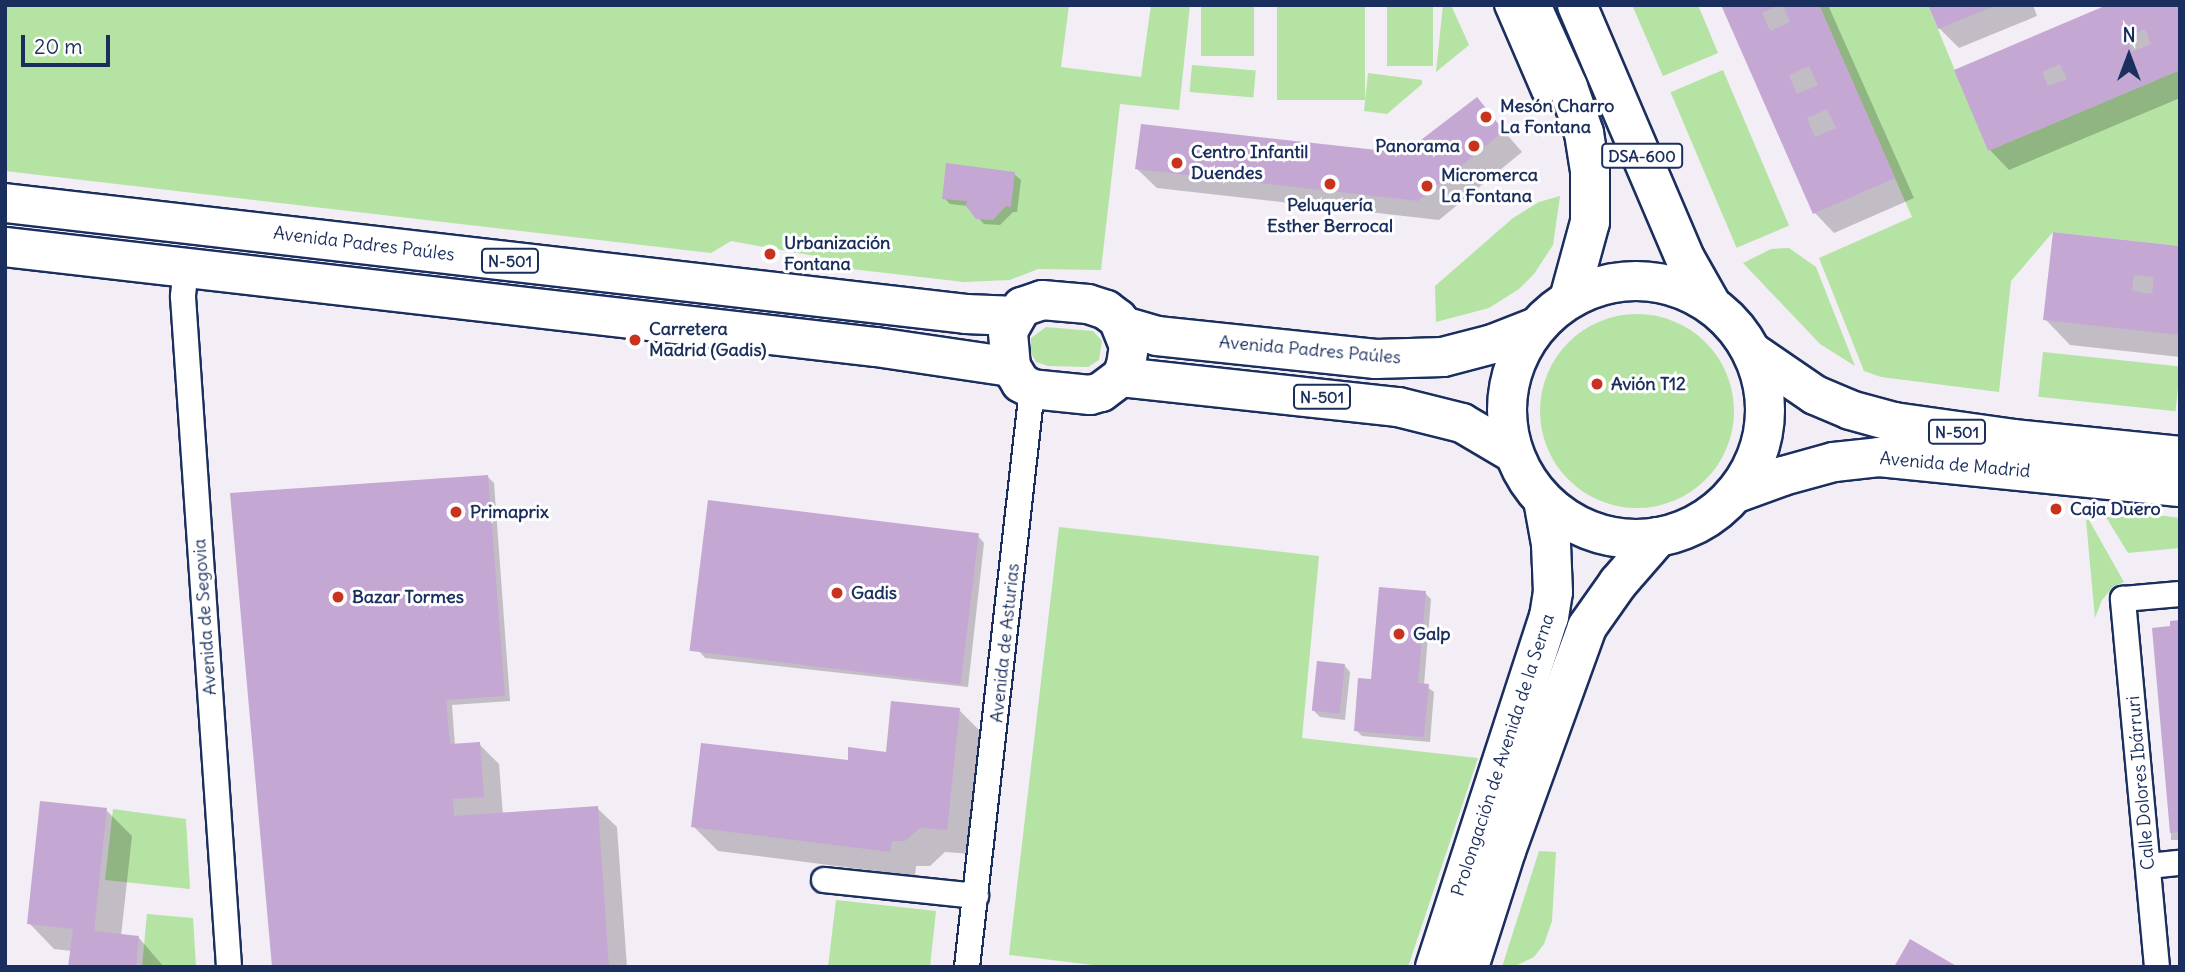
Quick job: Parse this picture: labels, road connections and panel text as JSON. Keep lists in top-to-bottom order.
{
  "streets": {
    "main road": [
      "DSA-600",
      "Avenida Padres Paúles",
      "N-501",
      "Avenida de Madrid",
      "Prolongación de Avenida de la Serna"
    ],
    "street": ["Avenida de Segovia", "Avenida de Asturias", "Calle Dolores Ibárruri"]
  },
  "crossings": [
    ["DSA-600", "N-501"],
    ["Avenida Padres Paúles", "N-501"],
    ["Avenida Padres Paúles", "Avenida de Asturias"],
    ["N-501", "Avenida de Madrid"],
    ["N-501", "Avenida de Asturias"],
    ["N-501", "Prolongación de Avenida de la Serna"]
  ],
  "places": [
    "Mesón Charro La Fontana",
    "Panorama",
    "Centro Infantil Duendes",
    "Peluquería Esther Berrocal",
    "Micromerca La Fontana",
    "Urbanización Fontana",
    "Carretera Madrid (Gadis)",
    "Avión T12",
    "Caja Duero",
    "Primaprix",
    "Gadis",
    "Bazar Tormes",
    "Galp"
  ],
  "scale_bar": "20 m",
  "north": "top"
}
